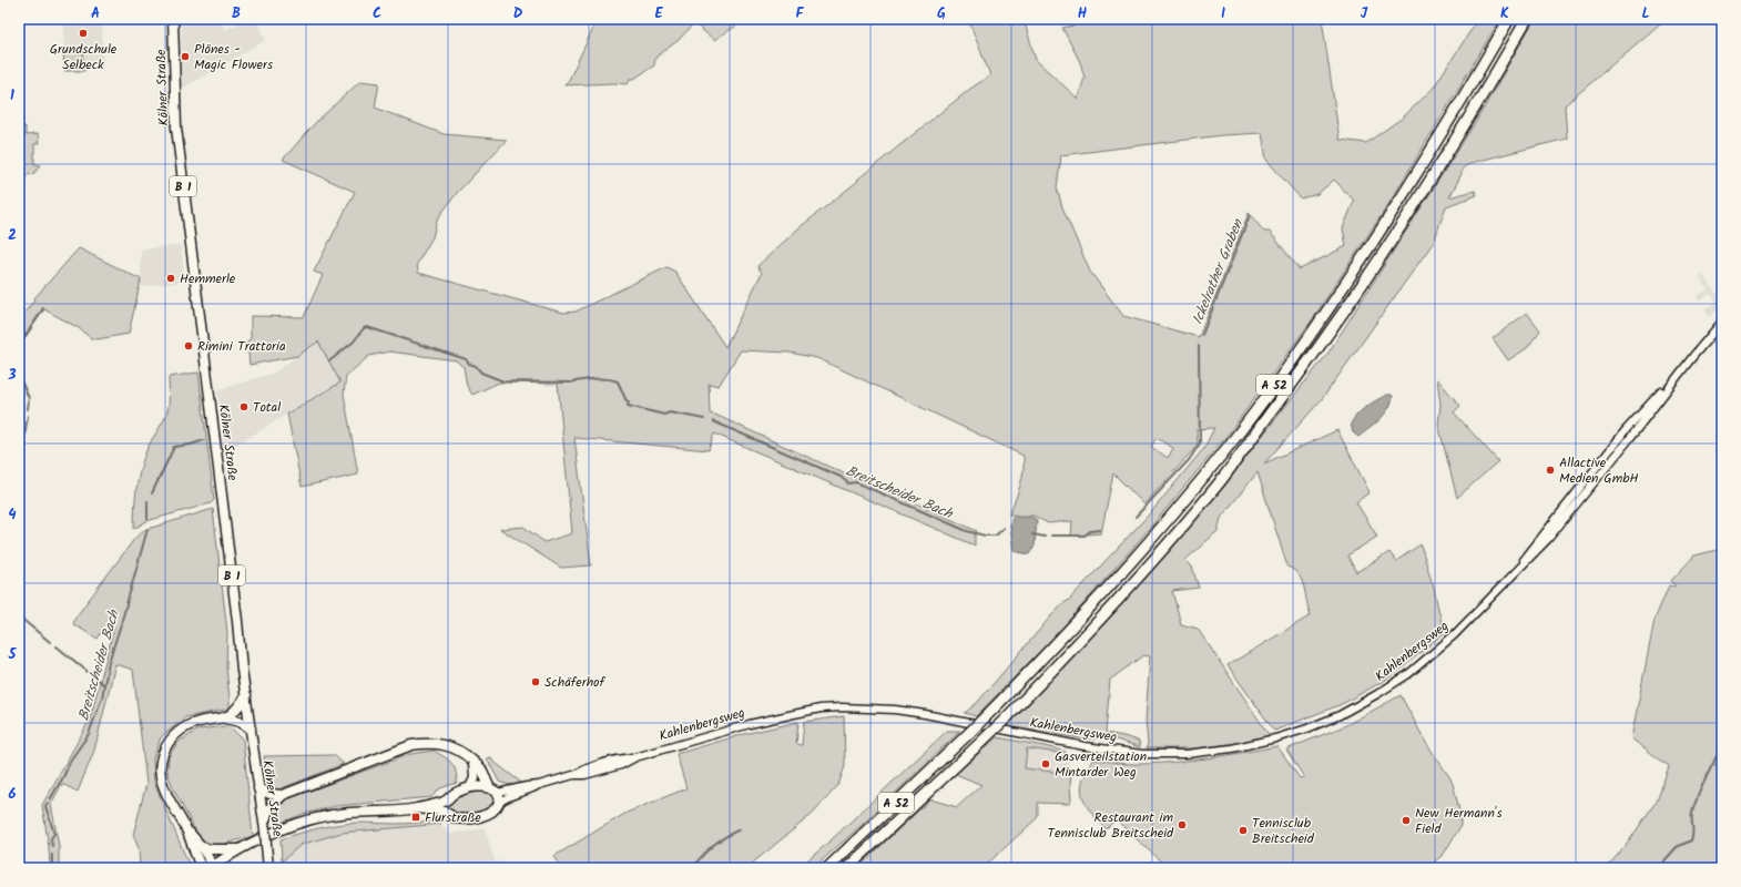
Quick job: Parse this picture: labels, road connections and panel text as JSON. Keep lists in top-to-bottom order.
{
  "streets": {
    "highway": ["A 52"],
    "main road": ["Kölner Straße", "B 1", "Kahlenbergsweg"]
  },
  "water": ["Ickelrather Graben", "Breitscheider Bach"],
  "places": {
    "other": [
      "Grundschule Selbeck",
      "Plönes - Magic Flowers",
      "Hemmerle",
      "Rimini Trattoria",
      "Total",
      "Allactive Medien GmbH",
      "Schäferhof",
      "Gasverteilstation Mintarder Weg",
      "New Hermann's Field",
      "Restaurant im Tennisclub Breitscheid",
      "Tennisclub Breitscheid"
    ],
    "transit": ["Flurstraße"]
  },
  "grid": {
    "columns": [
      "A",
      "B",
      "C",
      "D",
      "E",
      "F",
      "G",
      "H",
      "I",
      "J",
      "K",
      "L"
    ],
    "rows": [
      "1",
      "2",
      "3",
      "4",
      "5",
      "6"
    ]
  }
}
